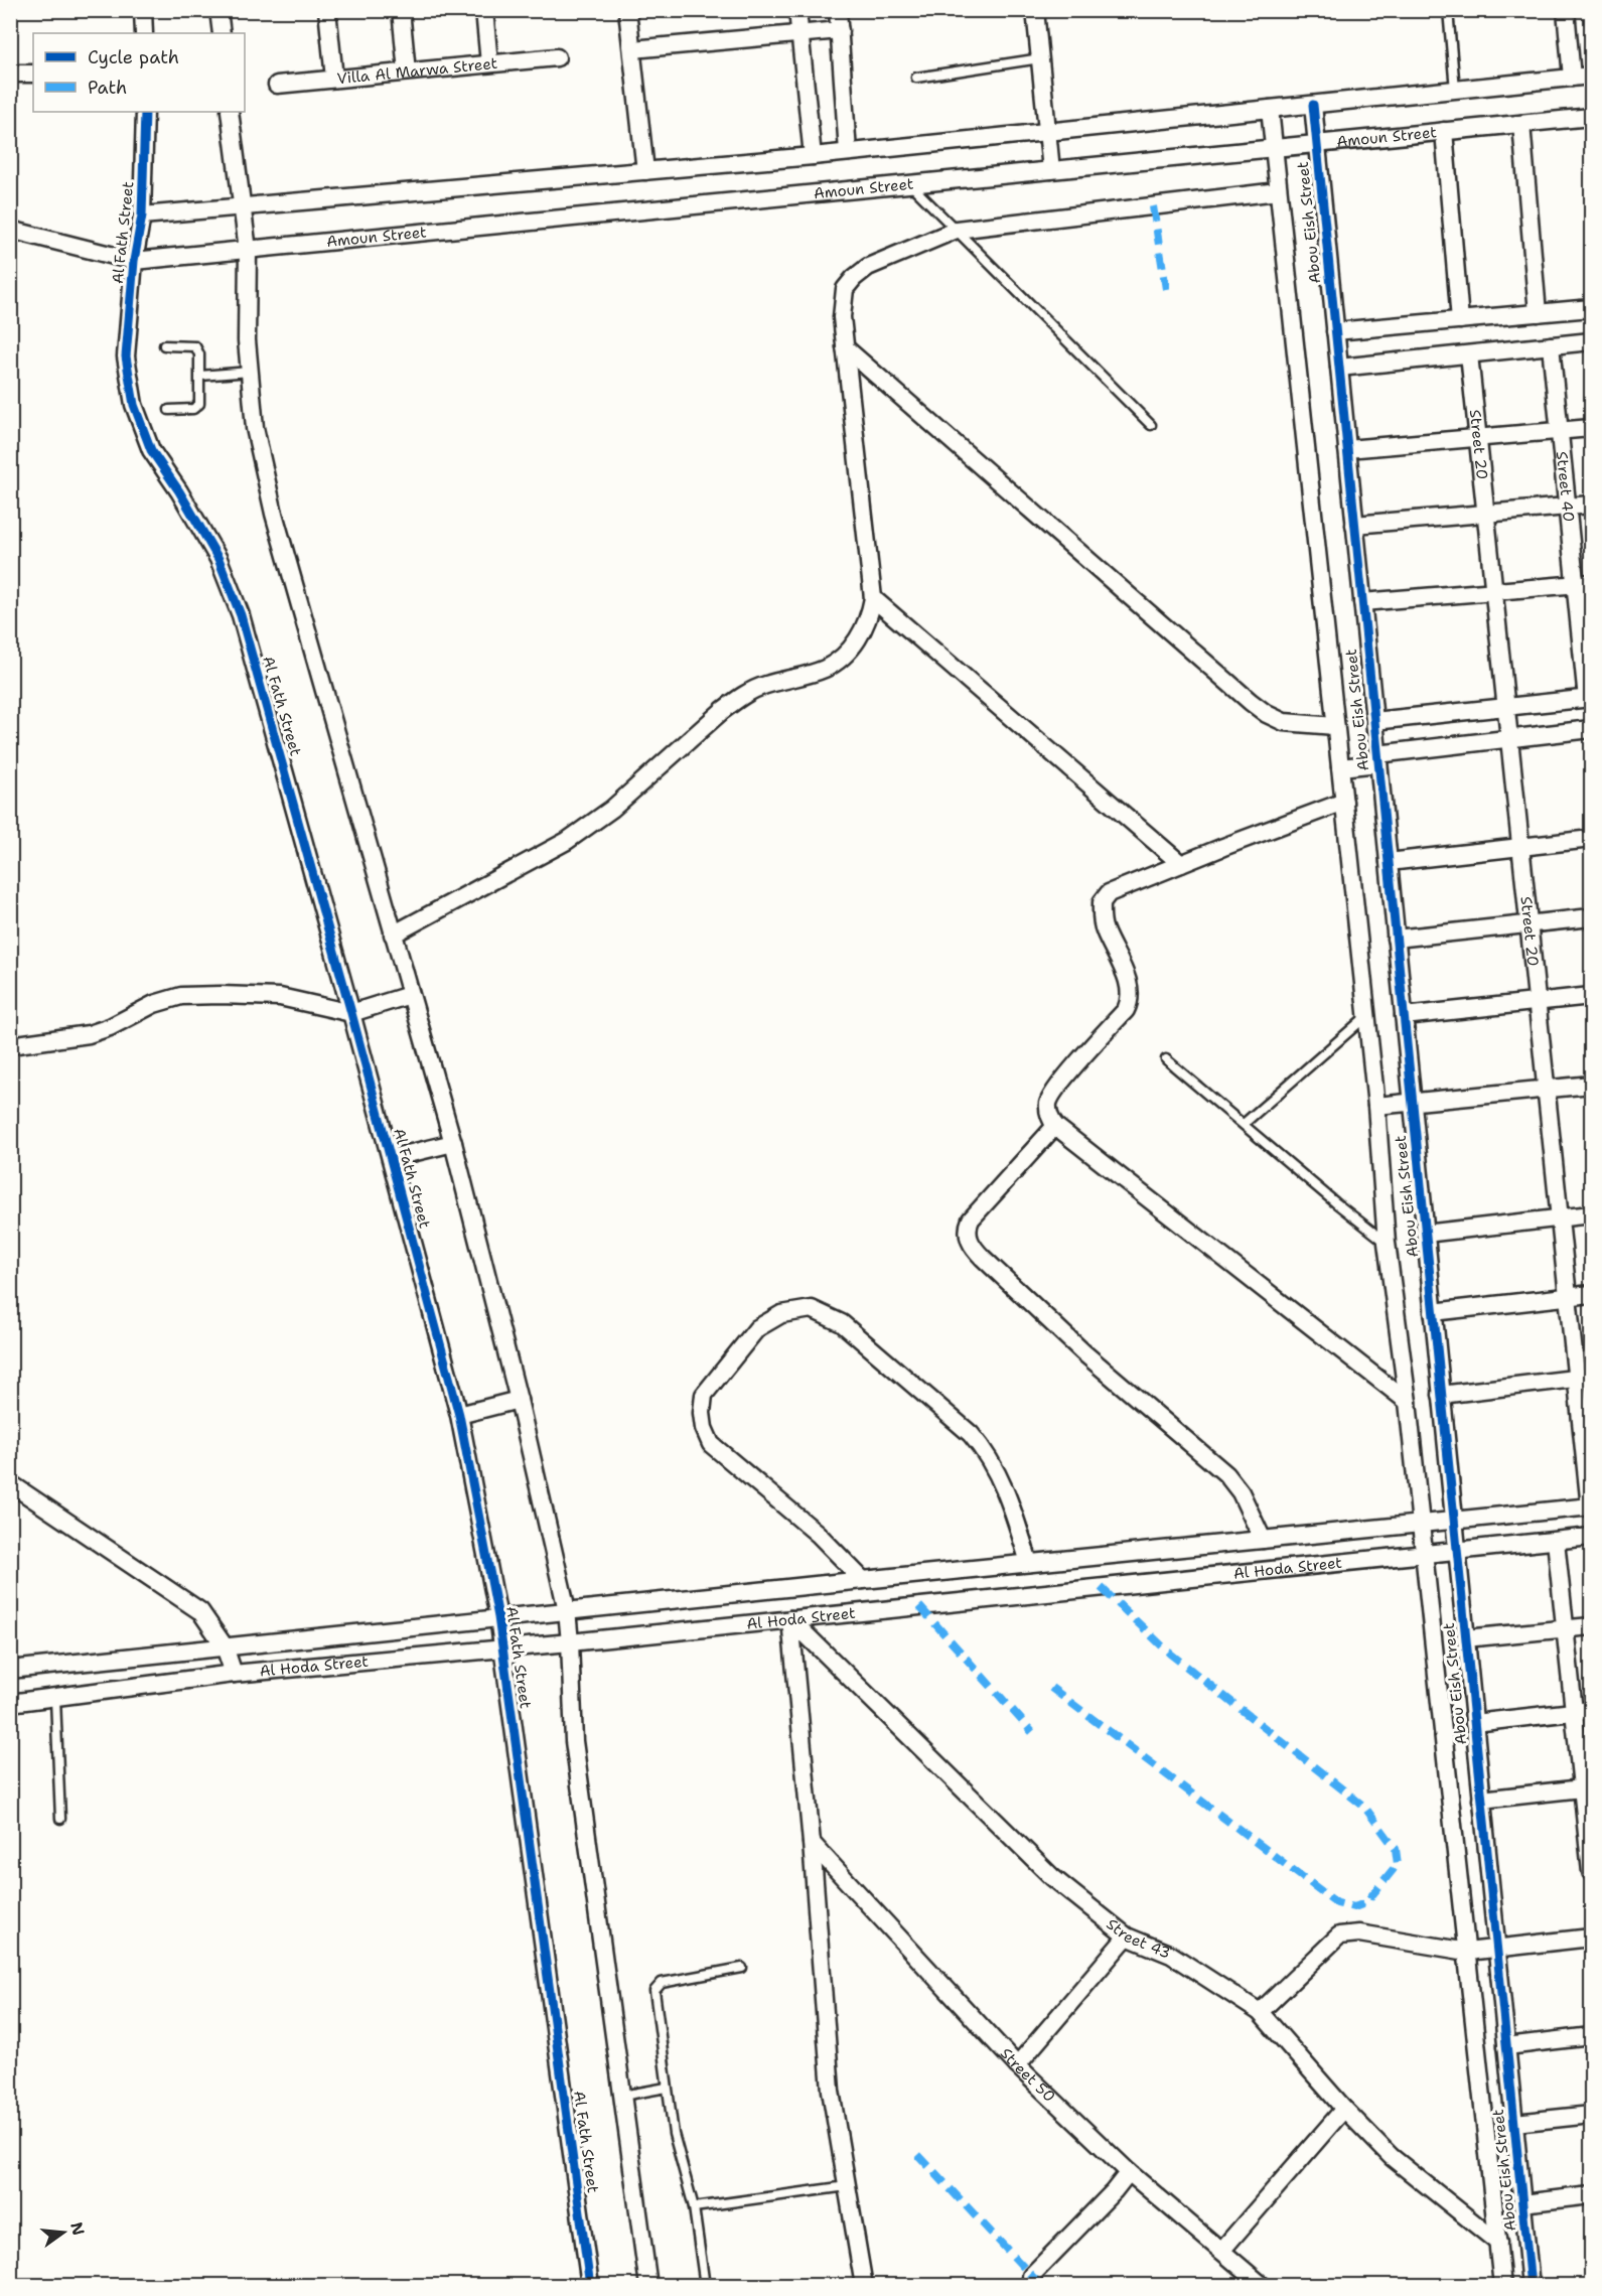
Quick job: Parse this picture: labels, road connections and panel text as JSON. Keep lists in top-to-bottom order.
{
  "streets": {
    "street": [
      "Villa Al Marwa Street",
      "Amoun Street",
      "Abou Eish Street",
      "Al Fath Street",
      "Street 20",
      "Street 40",
      "Al Hoda Street",
      "Street 43",
      "Street 50"
    ]
  },
  "crossings": [
    ["Amoun Street", "Abou Eish Street"],
    ["Amoun Street", "Al Fath Street"],
    ["Abou Eish Street", "Al Hoda Street"],
    ["Abou Eish Street", "Street 43"],
    ["Al Fath Street", "Al Hoda Street"],
    ["Street 20", "Al Hoda Street"],
    ["Al Hoda Street", "Street 43"]
  ],
  "legend": ["Cycle path", "Path"],
  "north": "right"
}
